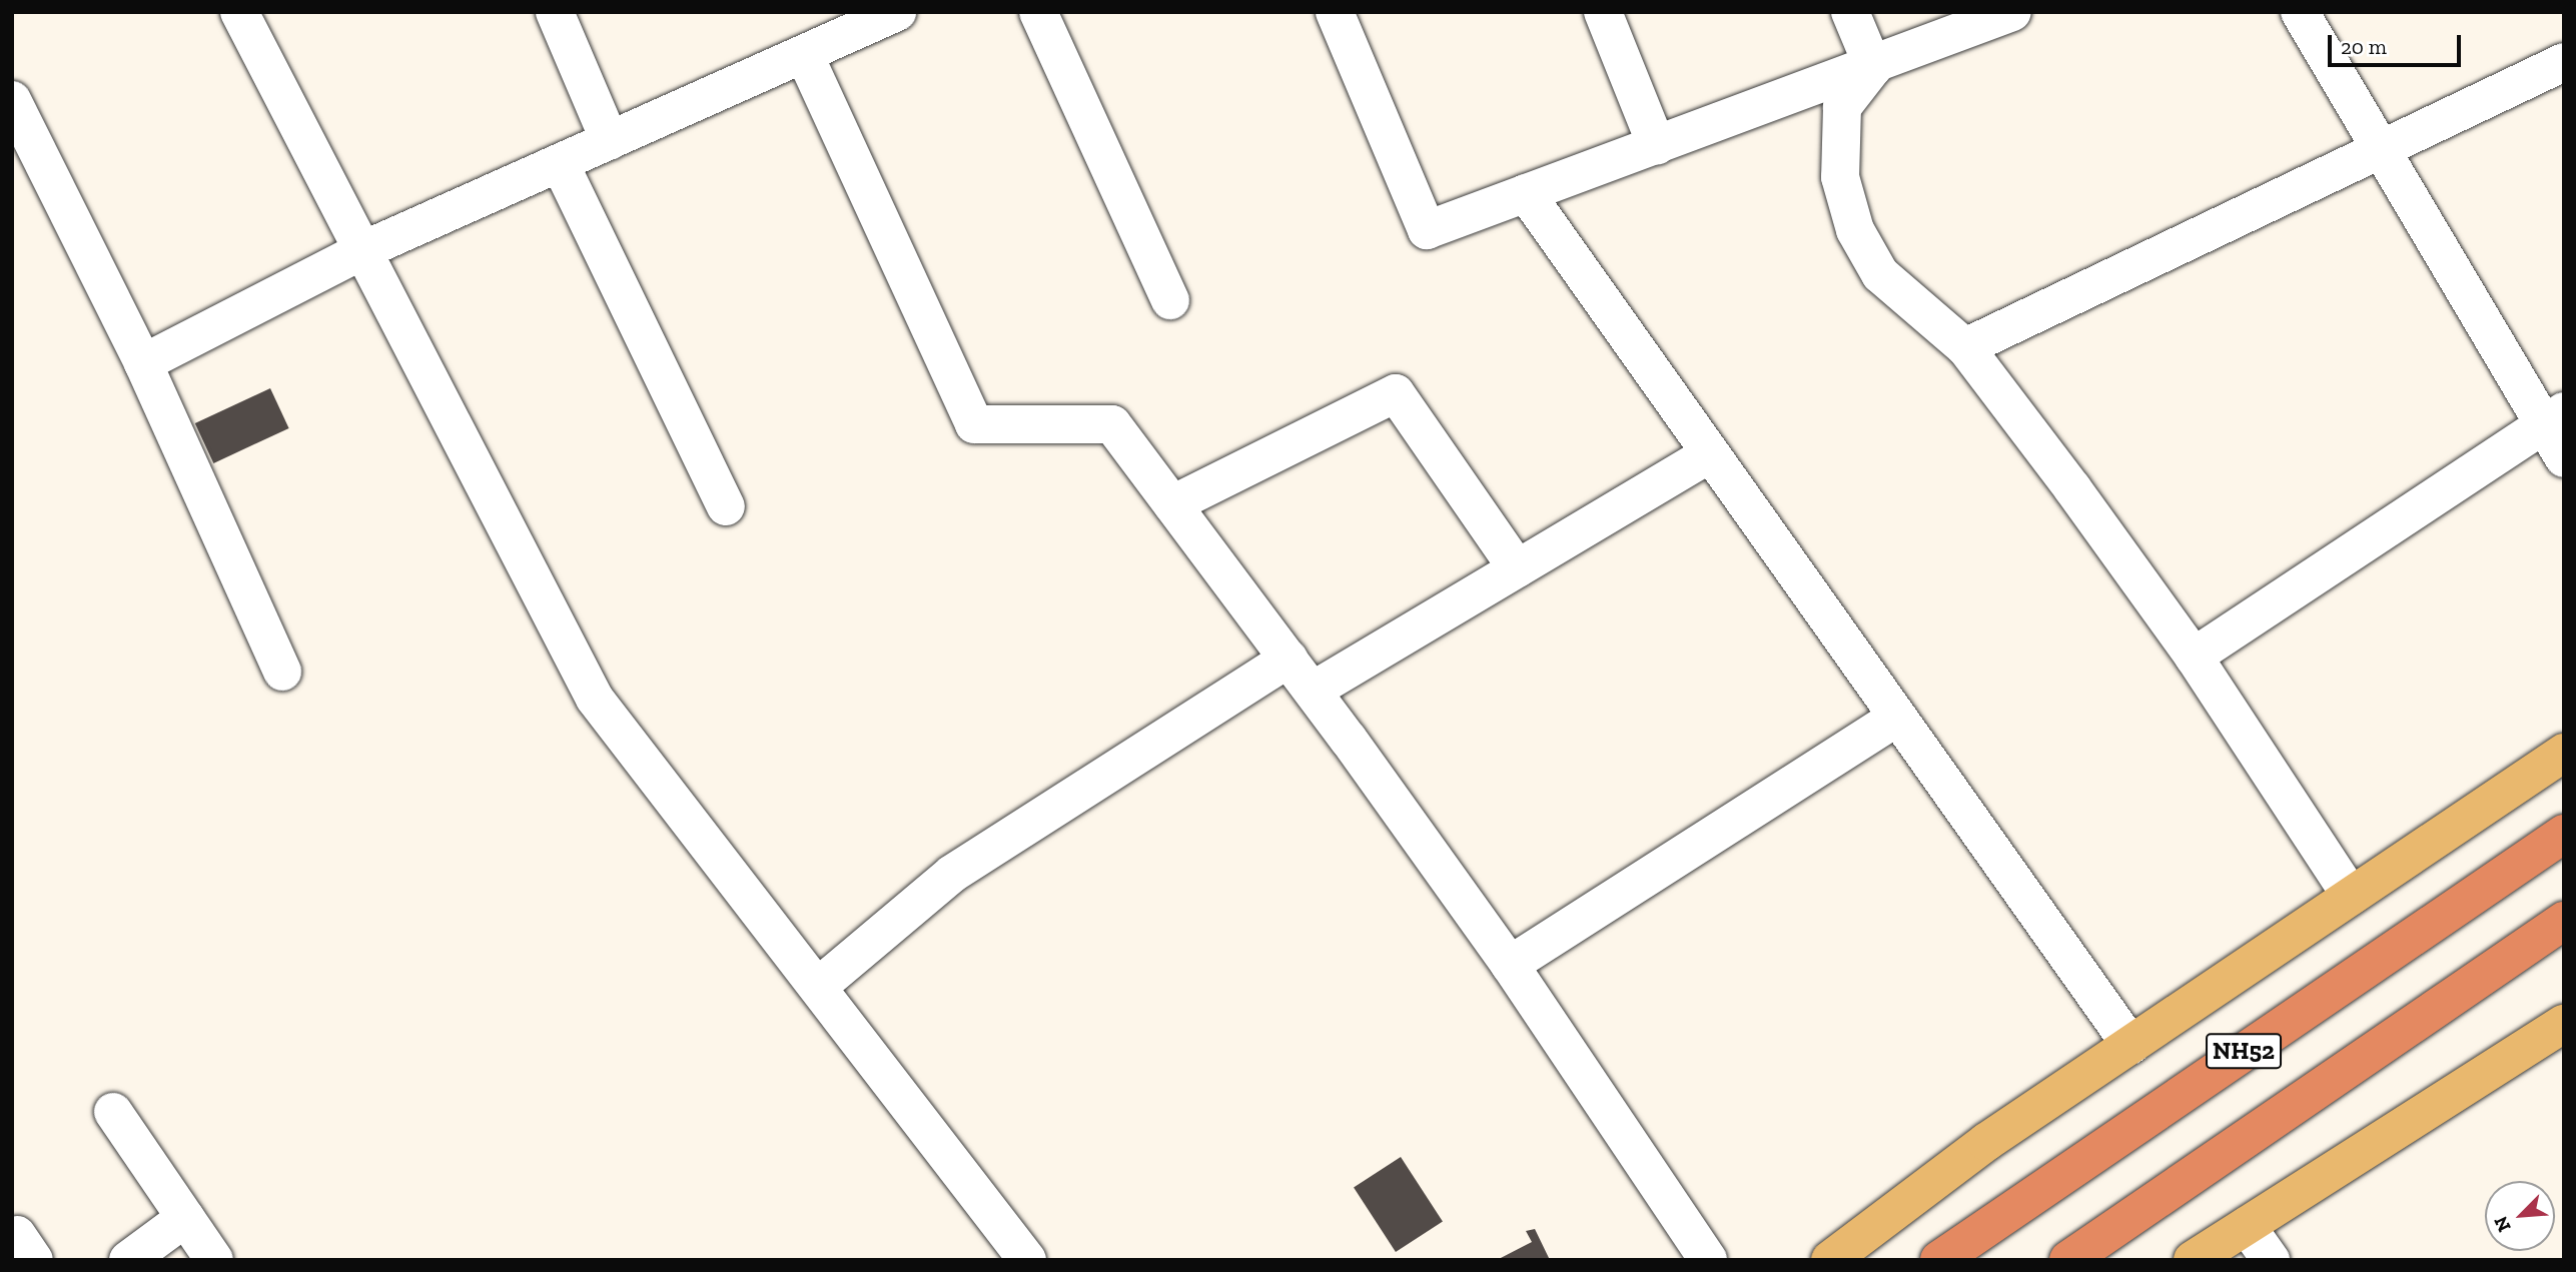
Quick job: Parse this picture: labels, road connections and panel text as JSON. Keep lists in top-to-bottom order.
{
  "streets": {
    "highway": ["NH52"]
  },
  "scale_bar": "20 m",
  "north": "bottom left"
}
